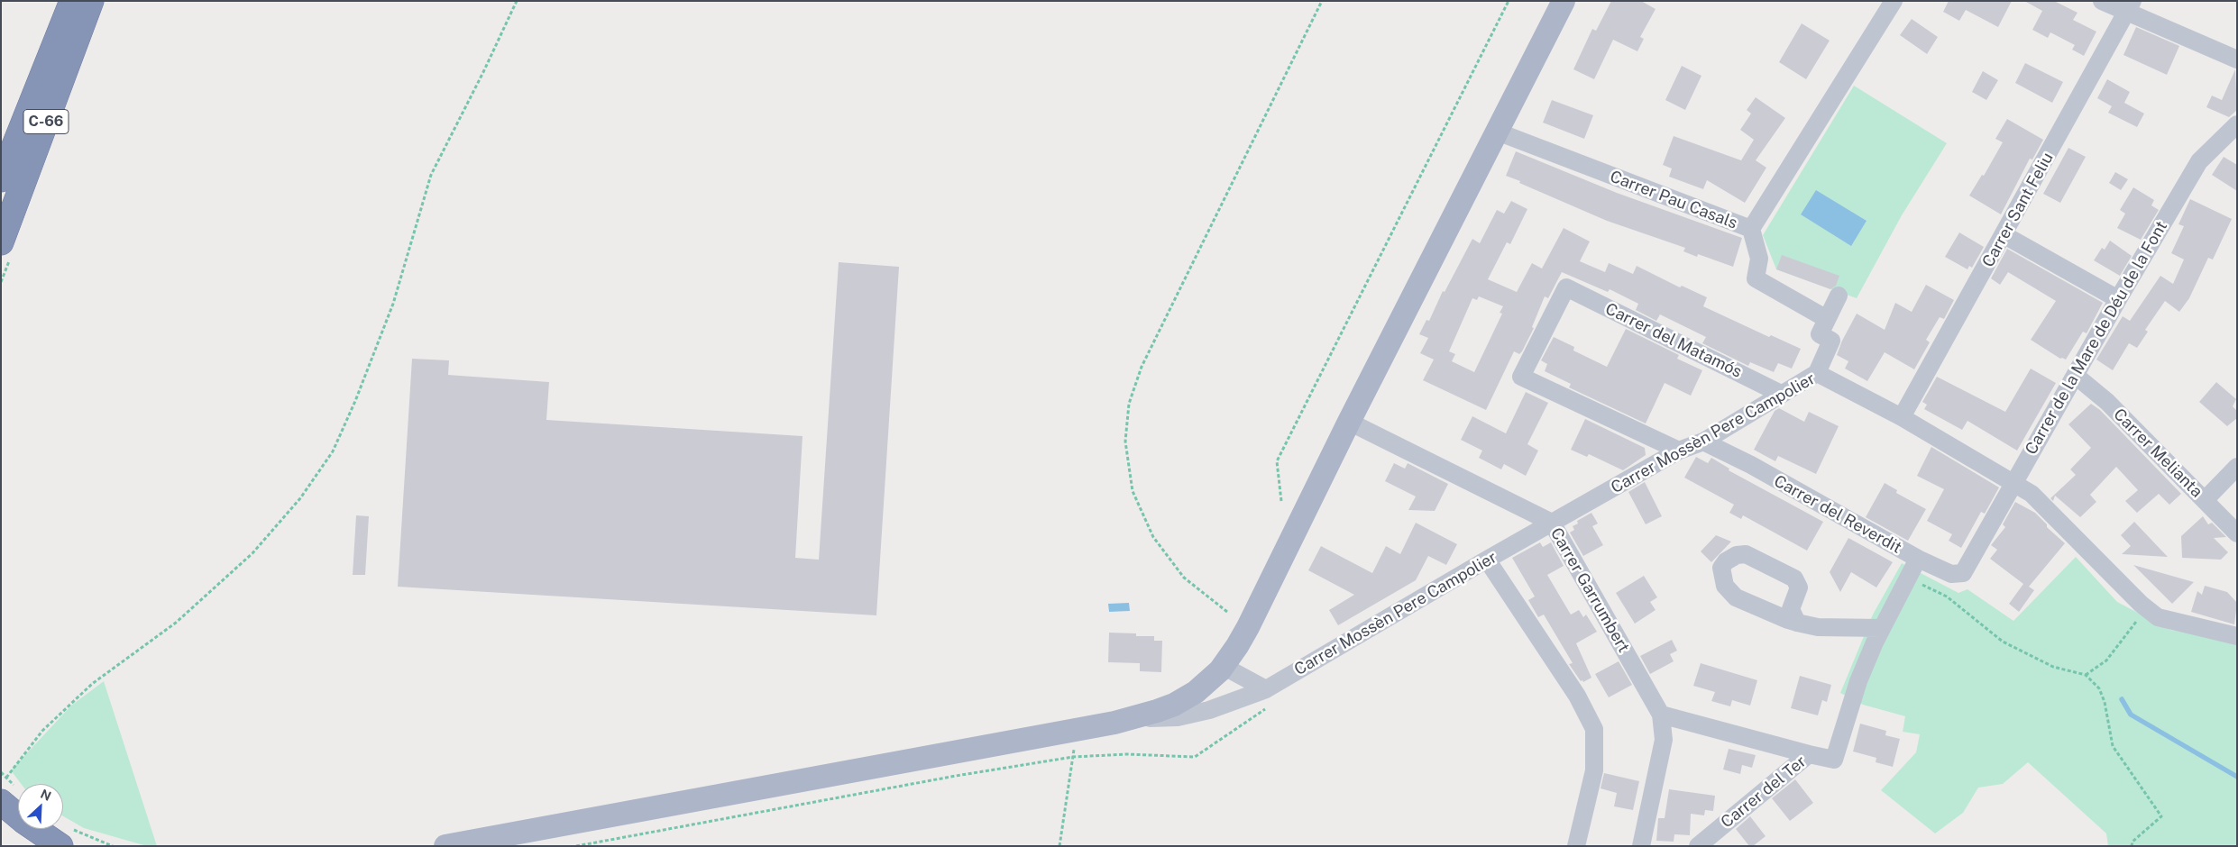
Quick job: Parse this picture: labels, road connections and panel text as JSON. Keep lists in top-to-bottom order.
{
  "streets": {
    "highway": ["C-66"],
    "street": [
      "Carrer Pau Casals",
      "Carrer Sant Feliu",
      "Carrer de la Mare de Déu de la Font",
      "Carrer del Matamós",
      "Carrer Mossèn Pere Campolier",
      "Carrer Melianta",
      "Carrer del Reverdit",
      "Carrer Garrumbert",
      "Carrer del Ter"
    ]
  },
  "crossings": [
    ["Carrer Sant Feliu", "Carrer Mossèn Pere Campolier"],
    ["Carrer de la Mare de Déu de la Font", "Carrer Mossèn Pere Campolier"],
    ["Carrer de la Mare de Déu de la Font", "Carrer Melianta"],
    ["Carrer de la Mare de Déu de la Font", "Carrer del Reverdit"],
    ["Carrer del Matamós", "Carrer Mossèn Pere Campolier"],
    ["Carrer Mossèn Pere Campolier", "Carrer del Reverdit"],
    ["Carrer Mossèn Pere Campolier", "Carrer Garrumbert"]
  ],
  "north": "top right"
}
